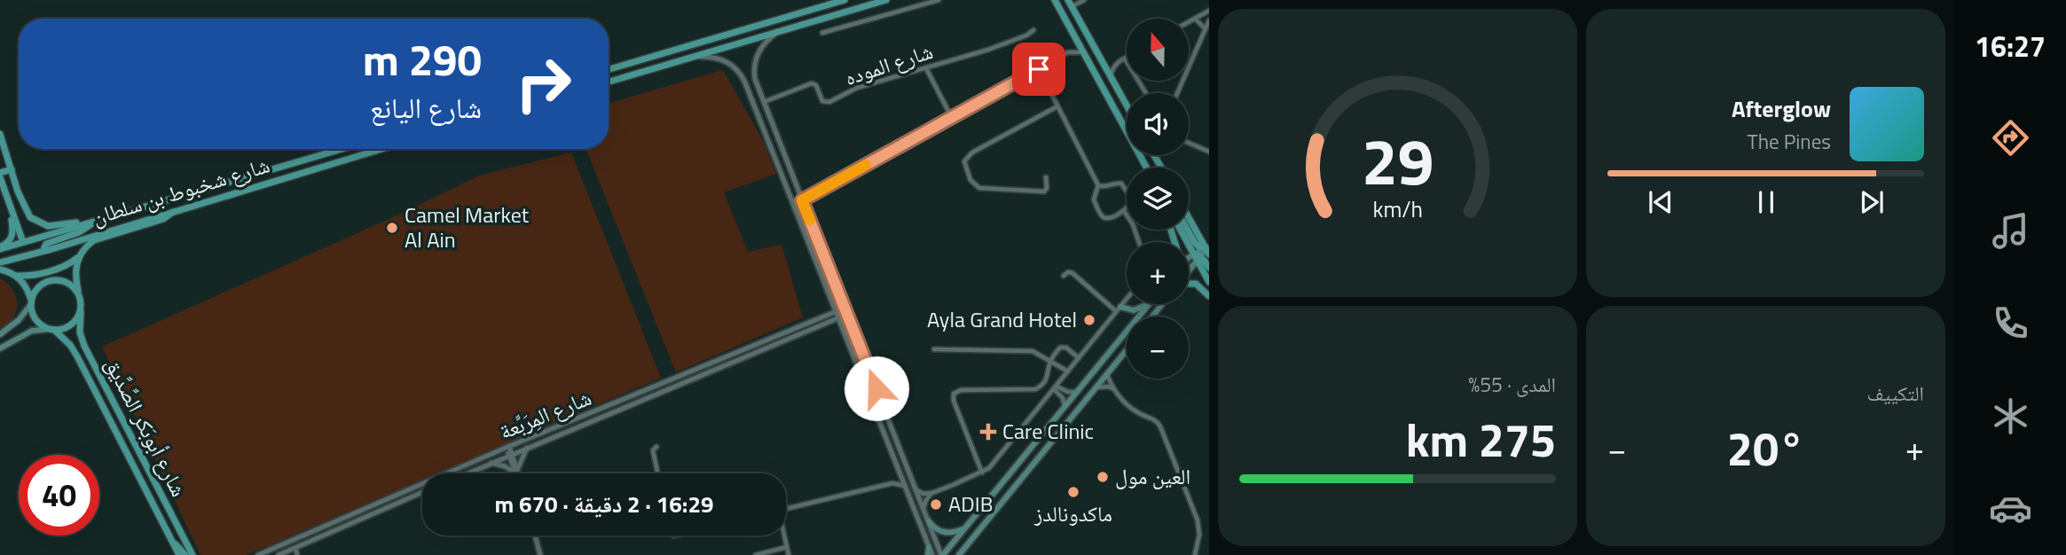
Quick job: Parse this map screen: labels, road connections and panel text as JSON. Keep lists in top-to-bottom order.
{
  "streets": {
    "main road": ["شارع شخبوط بن سلطان", "شارع أبوبَكر الصِّدِّيق"],
    "street": ["شارع الموده", "شارع المِرَبَّعة"]
  },
  "places": {
    "other": [
      "Camel Market Al Ain",
      "Ayla Grand Hotel",
      "العين مول",
      "ماكدونالدز",
      "ADIB"
    ],
    "health": ["Care Clinic"]
  },
  "north": "top",
  "page": {
    "tabs": "16:27",
    "map_buttons": ["+", "−"],
    "turn": ["290 m", "شارع اليانع"],
    "song": ["Afterglow", "The Pines"],
    "tile": [
      "التكييف",
      ["المدى · 55%", "275 km"]
    ],
    "heat": ["−", "20°", "+"],
    "limit": "40",
    "trip": "16:29 · 2 دقيقة · 670 m",
    "gauge": ["29", "km/h"]
  }
}
